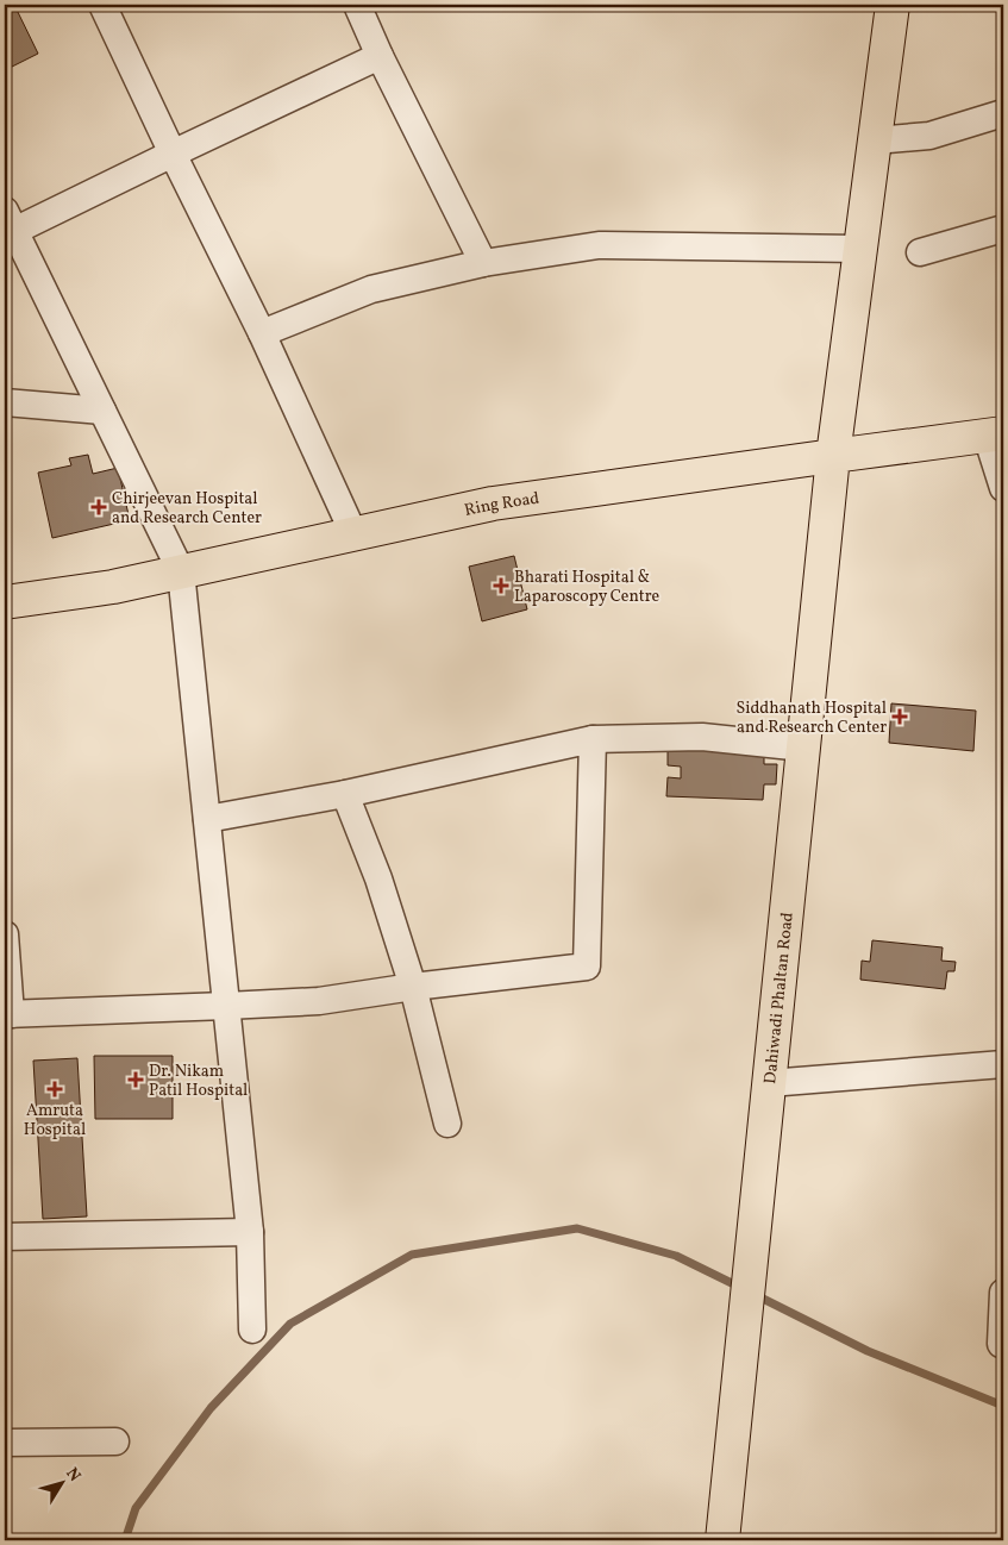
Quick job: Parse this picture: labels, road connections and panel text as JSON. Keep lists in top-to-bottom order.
{
  "streets": {
    "main road": ["Ring Road", "Dahiwadi Phaltan Road"]
  },
  "crossings": [
    ["Ring Road", "Dahiwadi Phaltan Road"]
  ],
  "places": {
    "health": [
      "Chirjeevan Hospital and Research Center",
      "Bharati Hospital & Laparoscopy Centre",
      "Siddhanath Hospital and Research Center",
      "Dr. Nikam Patil Hospital",
      "Amruta Hospital"
    ]
  },
  "north": "top right"
}
